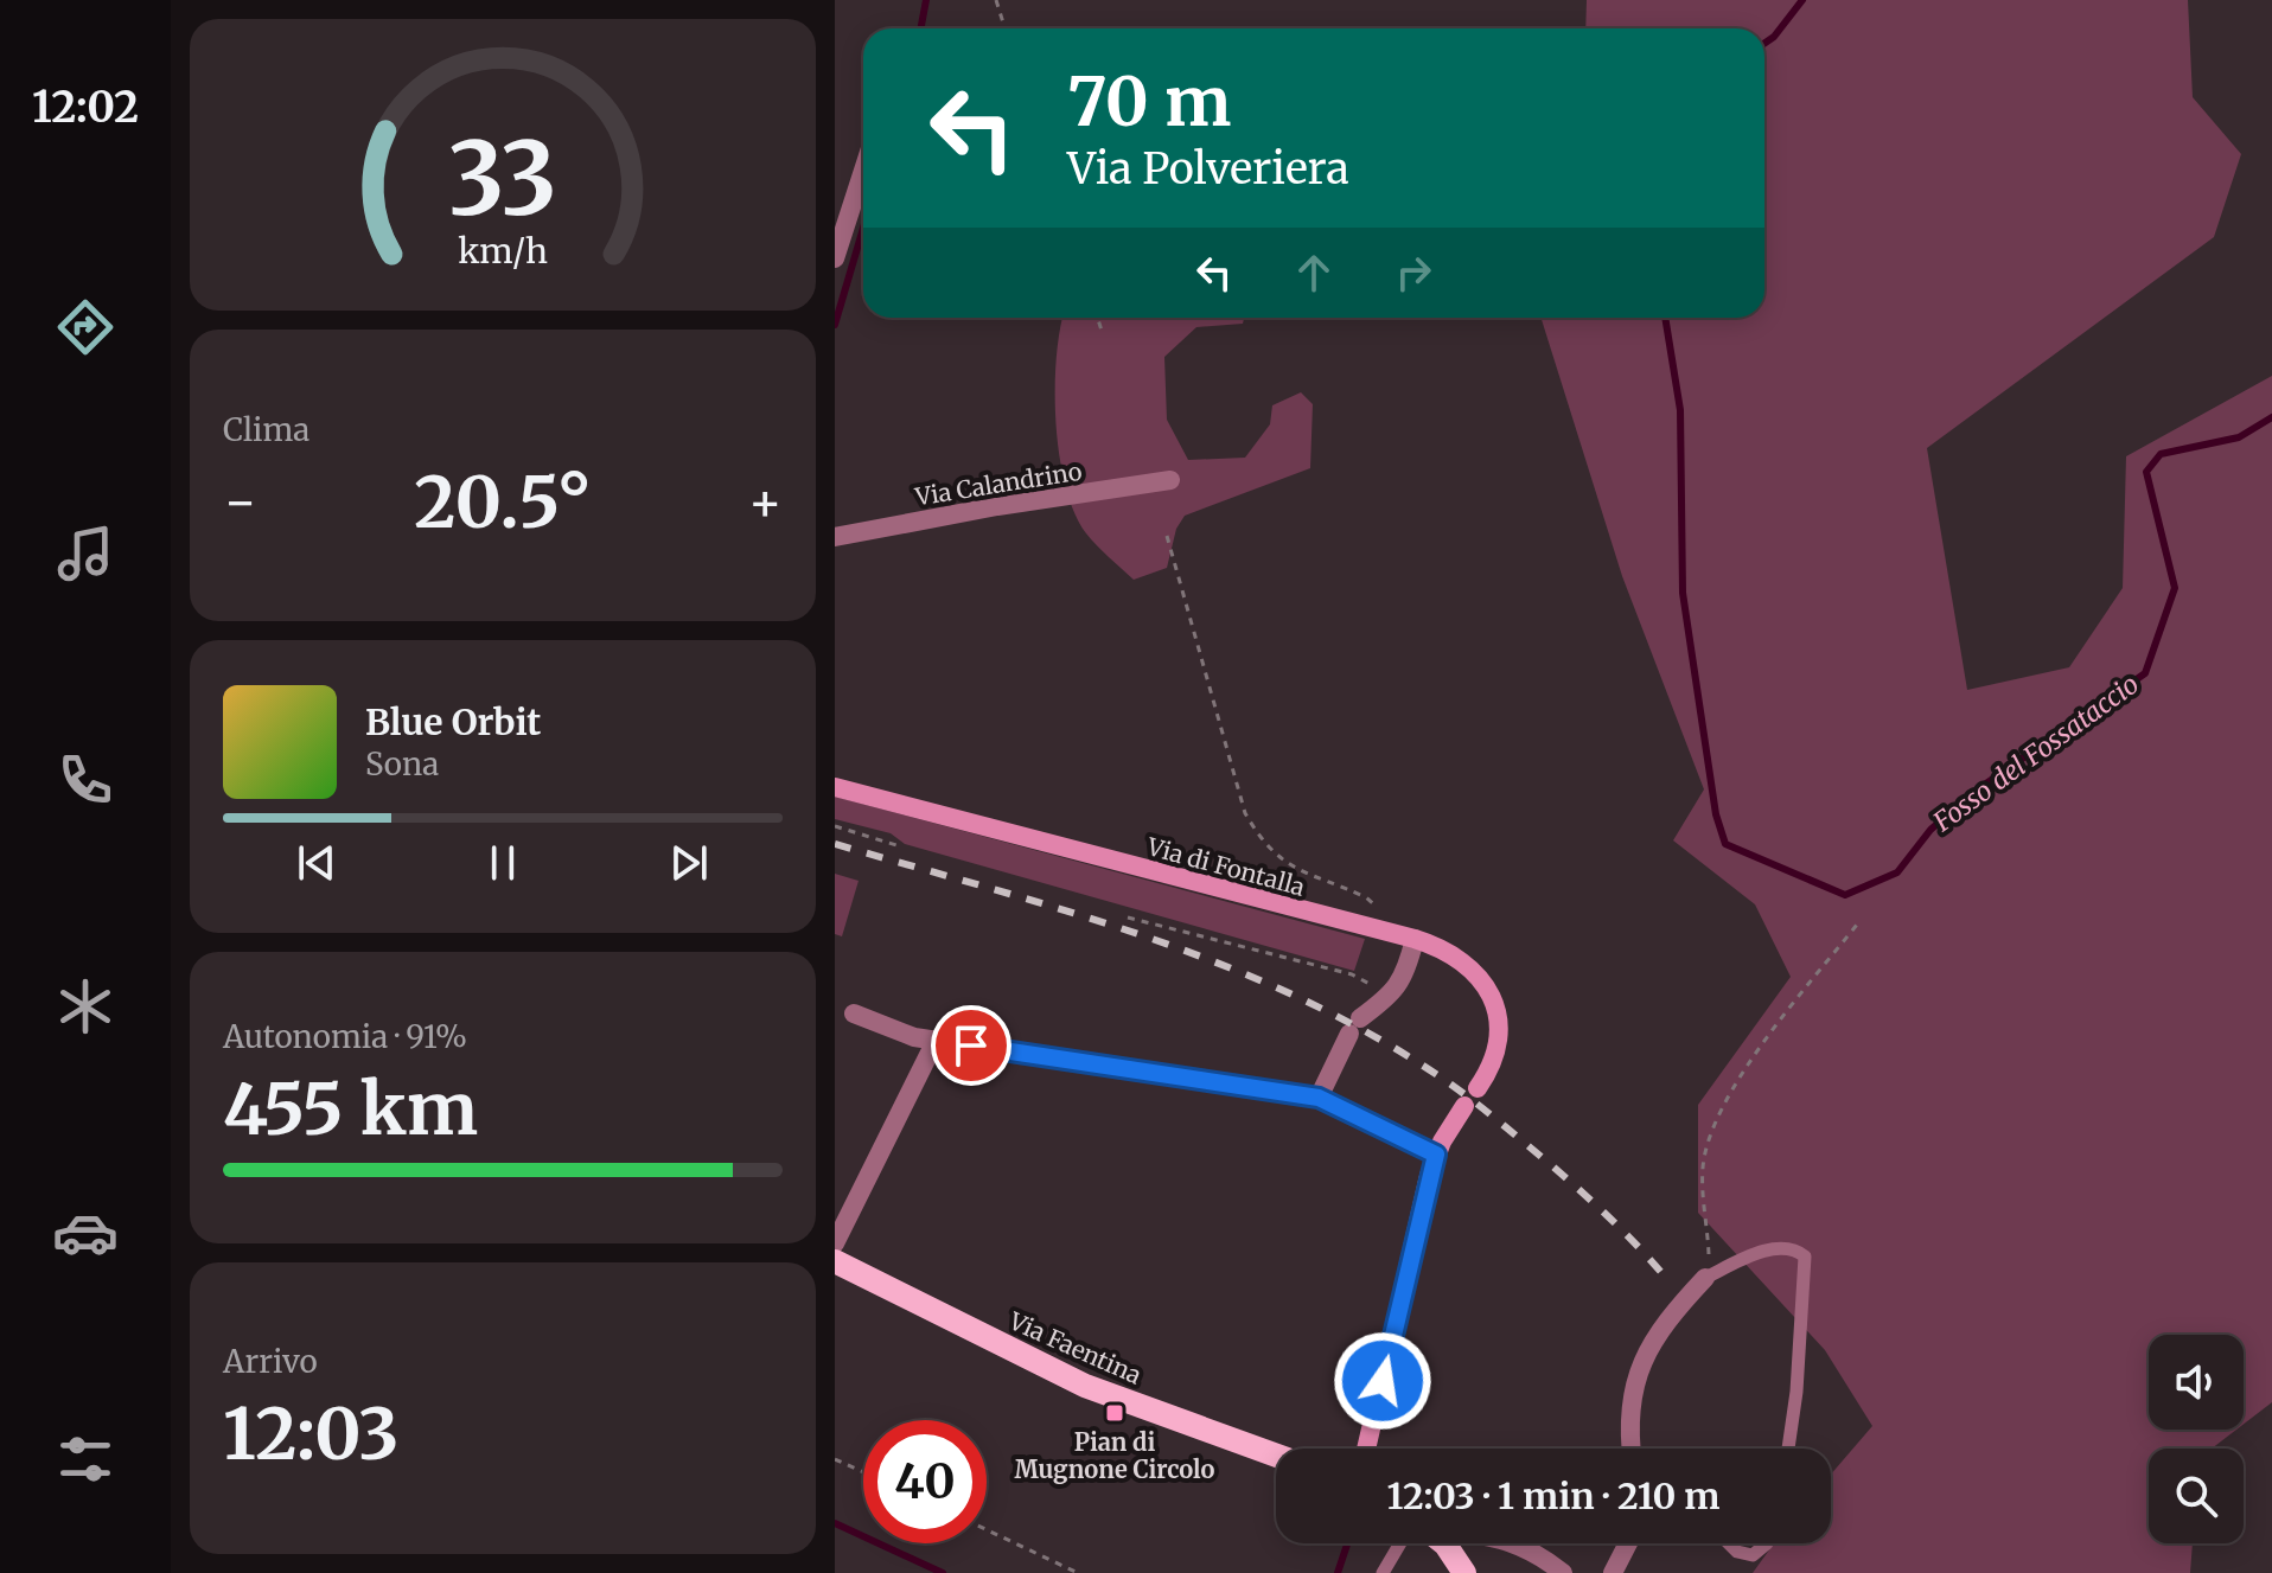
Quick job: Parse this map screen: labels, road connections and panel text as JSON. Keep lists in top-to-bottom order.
{
  "streets": {
    "main road": ["Via Faentina"],
    "street": ["Via Calandrino", "Via di Fontalla"]
  },
  "water": ["Fosso del Fossataccio"],
  "places": {
    "transit": ["Pian di Mugnone Circolo"]
  },
  "page": {
    "tabs": "12:02",
    "turn": ["70 m", "Via Polveriera"],
    "tile": [
      "Clima",
      ["Autonomia · 91%", "455 km"],
      ["Arrivo", "12:03"]
    ],
    "heat": ["−", "20.5°", "+"],
    "song": ["Blue Orbit", "Sona"],
    "limit": "40",
    "trip": "12:03 · 1 min · 210 m",
    "gauge": ["33", "km/h"]
  }
}
